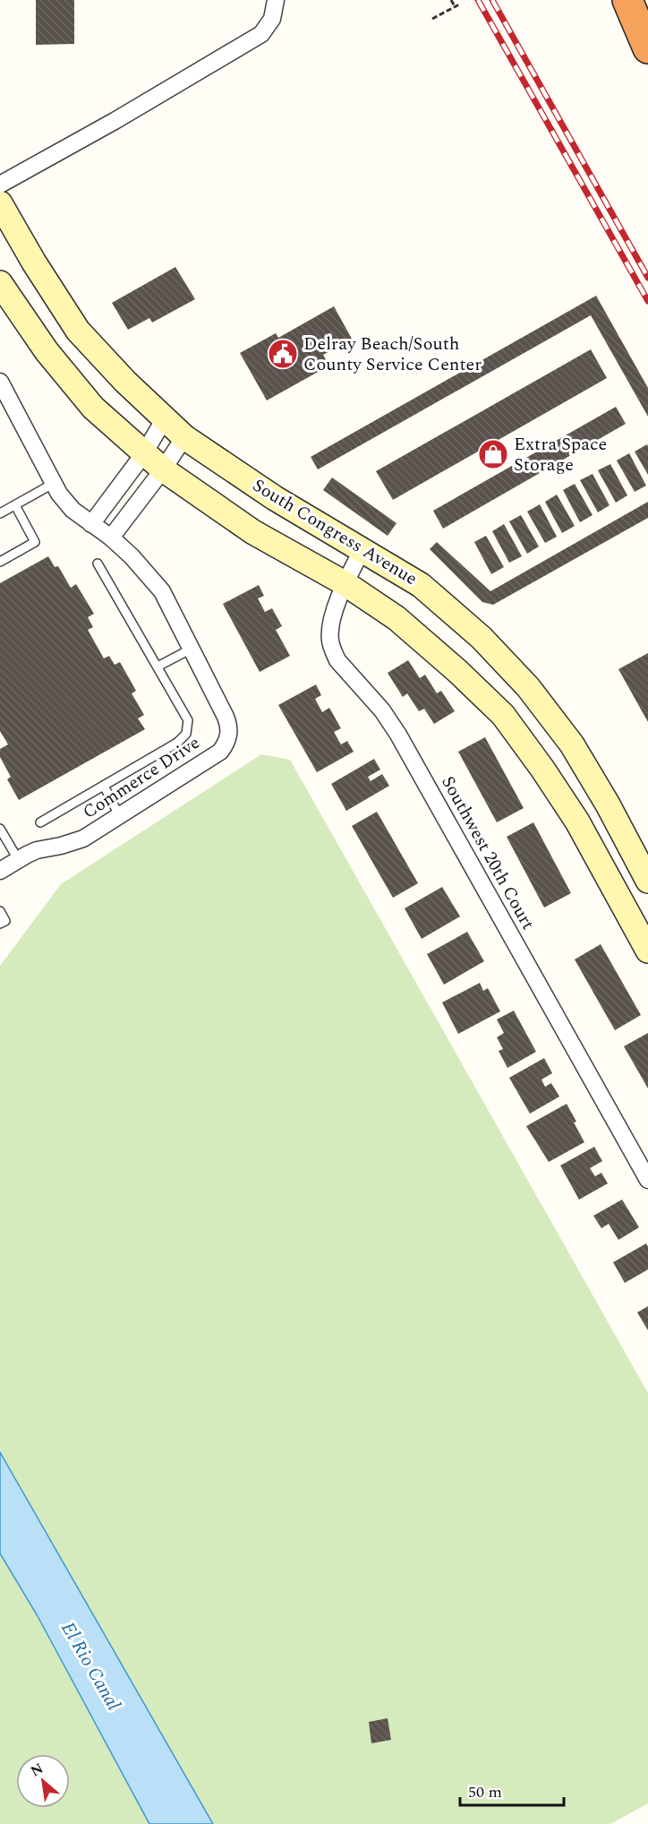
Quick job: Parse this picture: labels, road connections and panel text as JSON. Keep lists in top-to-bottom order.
{
  "streets": {
    "main road": ["South Congress Avenue"],
    "street": ["Commerce Drive", "Southwest 20th Court"]
  },
  "crossings": [
    ["South Congress Avenue", "Southwest 20th Court"]
  ],
  "water": ["El Rio Canal"],
  "places": {
    "public building": ["Delray Beach/South County Service Center"],
    "shop": ["Extra Space Storage"]
  },
  "scale_bar": "50 m",
  "north": "top left"
}
